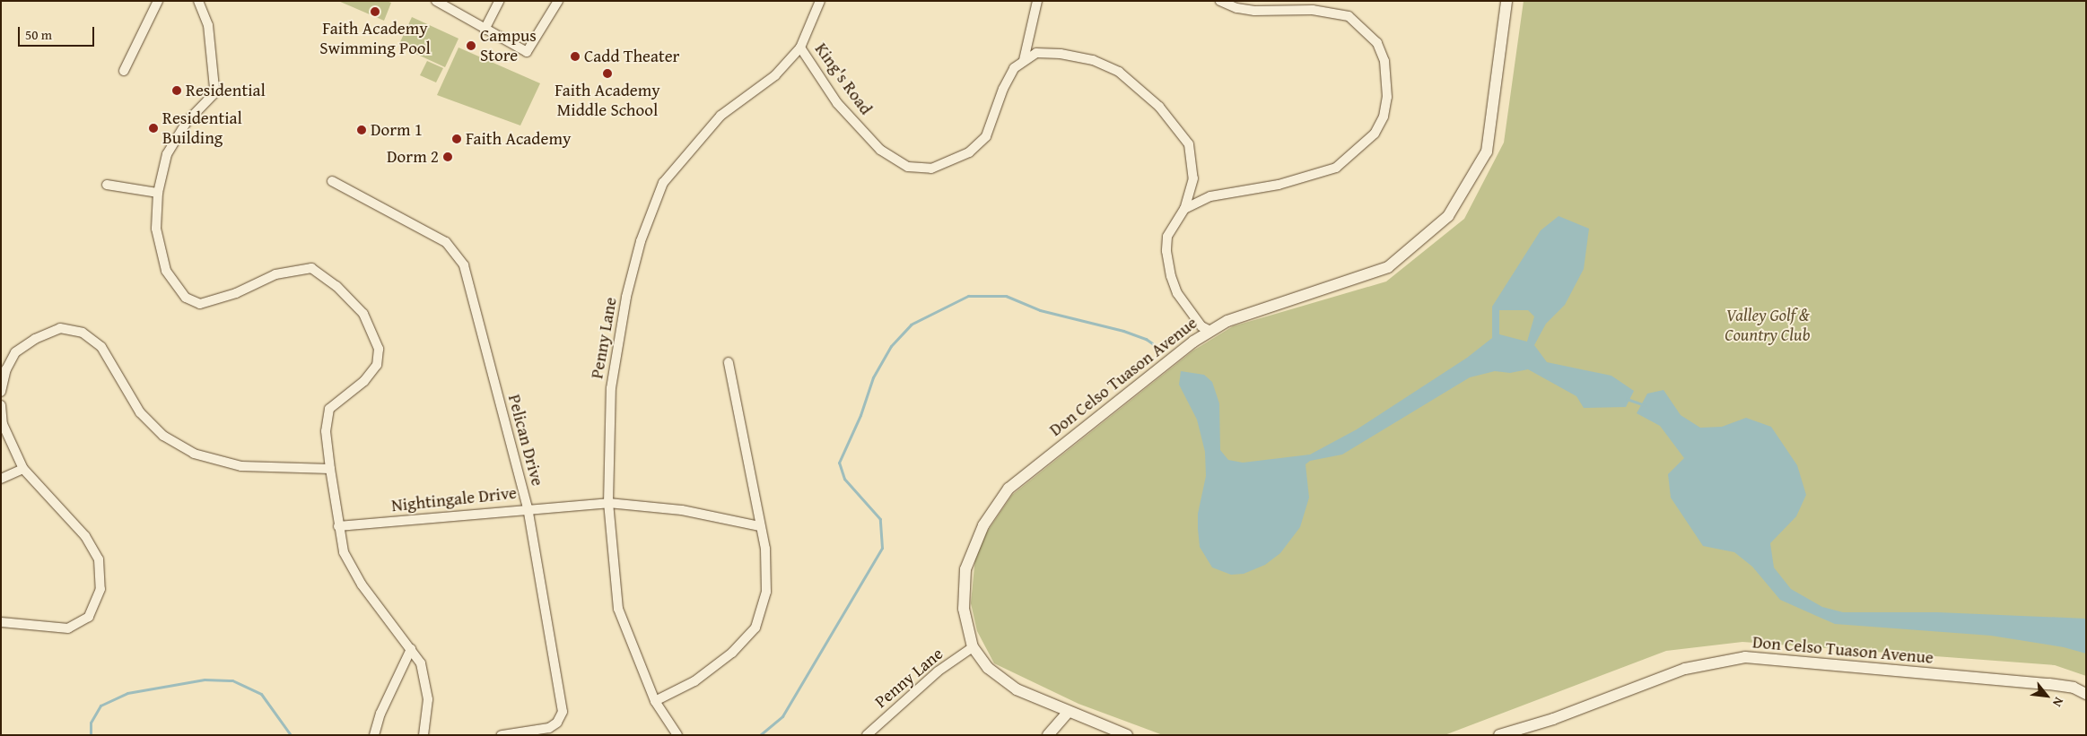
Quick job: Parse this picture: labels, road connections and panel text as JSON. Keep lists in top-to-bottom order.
{
  "streets": {
    "street": [
      "King's Road",
      "Penny Lane",
      "Don Celso Tuason Avenue",
      "Pelican Drive",
      "Nightingale Drive"
    ]
  },
  "crossings": [
    ["King's Road", "Penny Lane"],
    ["Penny Lane", "Don Celso Tuason Avenue"],
    ["Penny Lane", "Nightingale Drive"],
    ["Pelican Drive", "Nightingale Drive"]
  ],
  "parks": ["Valley Golf & Country Club"],
  "places": [
    "Faith Academy Swimming Pool",
    "Campus Store",
    "Cadd Theater",
    "Faith Academy Middle School",
    "Residential",
    "Residential Building",
    "Dorm 1",
    "Faith Academy",
    "Dorm 2"
  ],
  "scale_bar": "50 m",
  "north": "bottom right"
}
